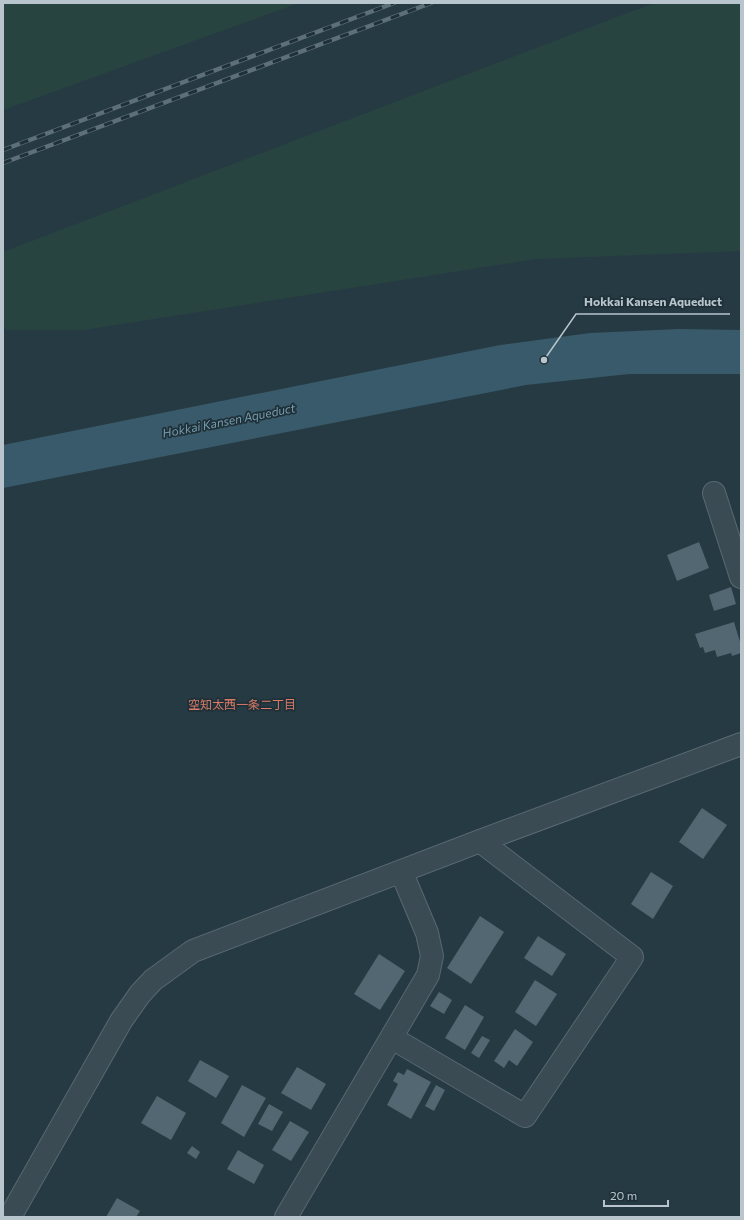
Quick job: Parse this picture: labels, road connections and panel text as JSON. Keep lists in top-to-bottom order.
{
  "districts": ["空知太西一条二丁目"],
  "water": ["Hokkai Kansen Aqueduct"],
  "places": ["Hokkai Kansen Aqueduct"],
  "scale_bar": "20 m"
}
